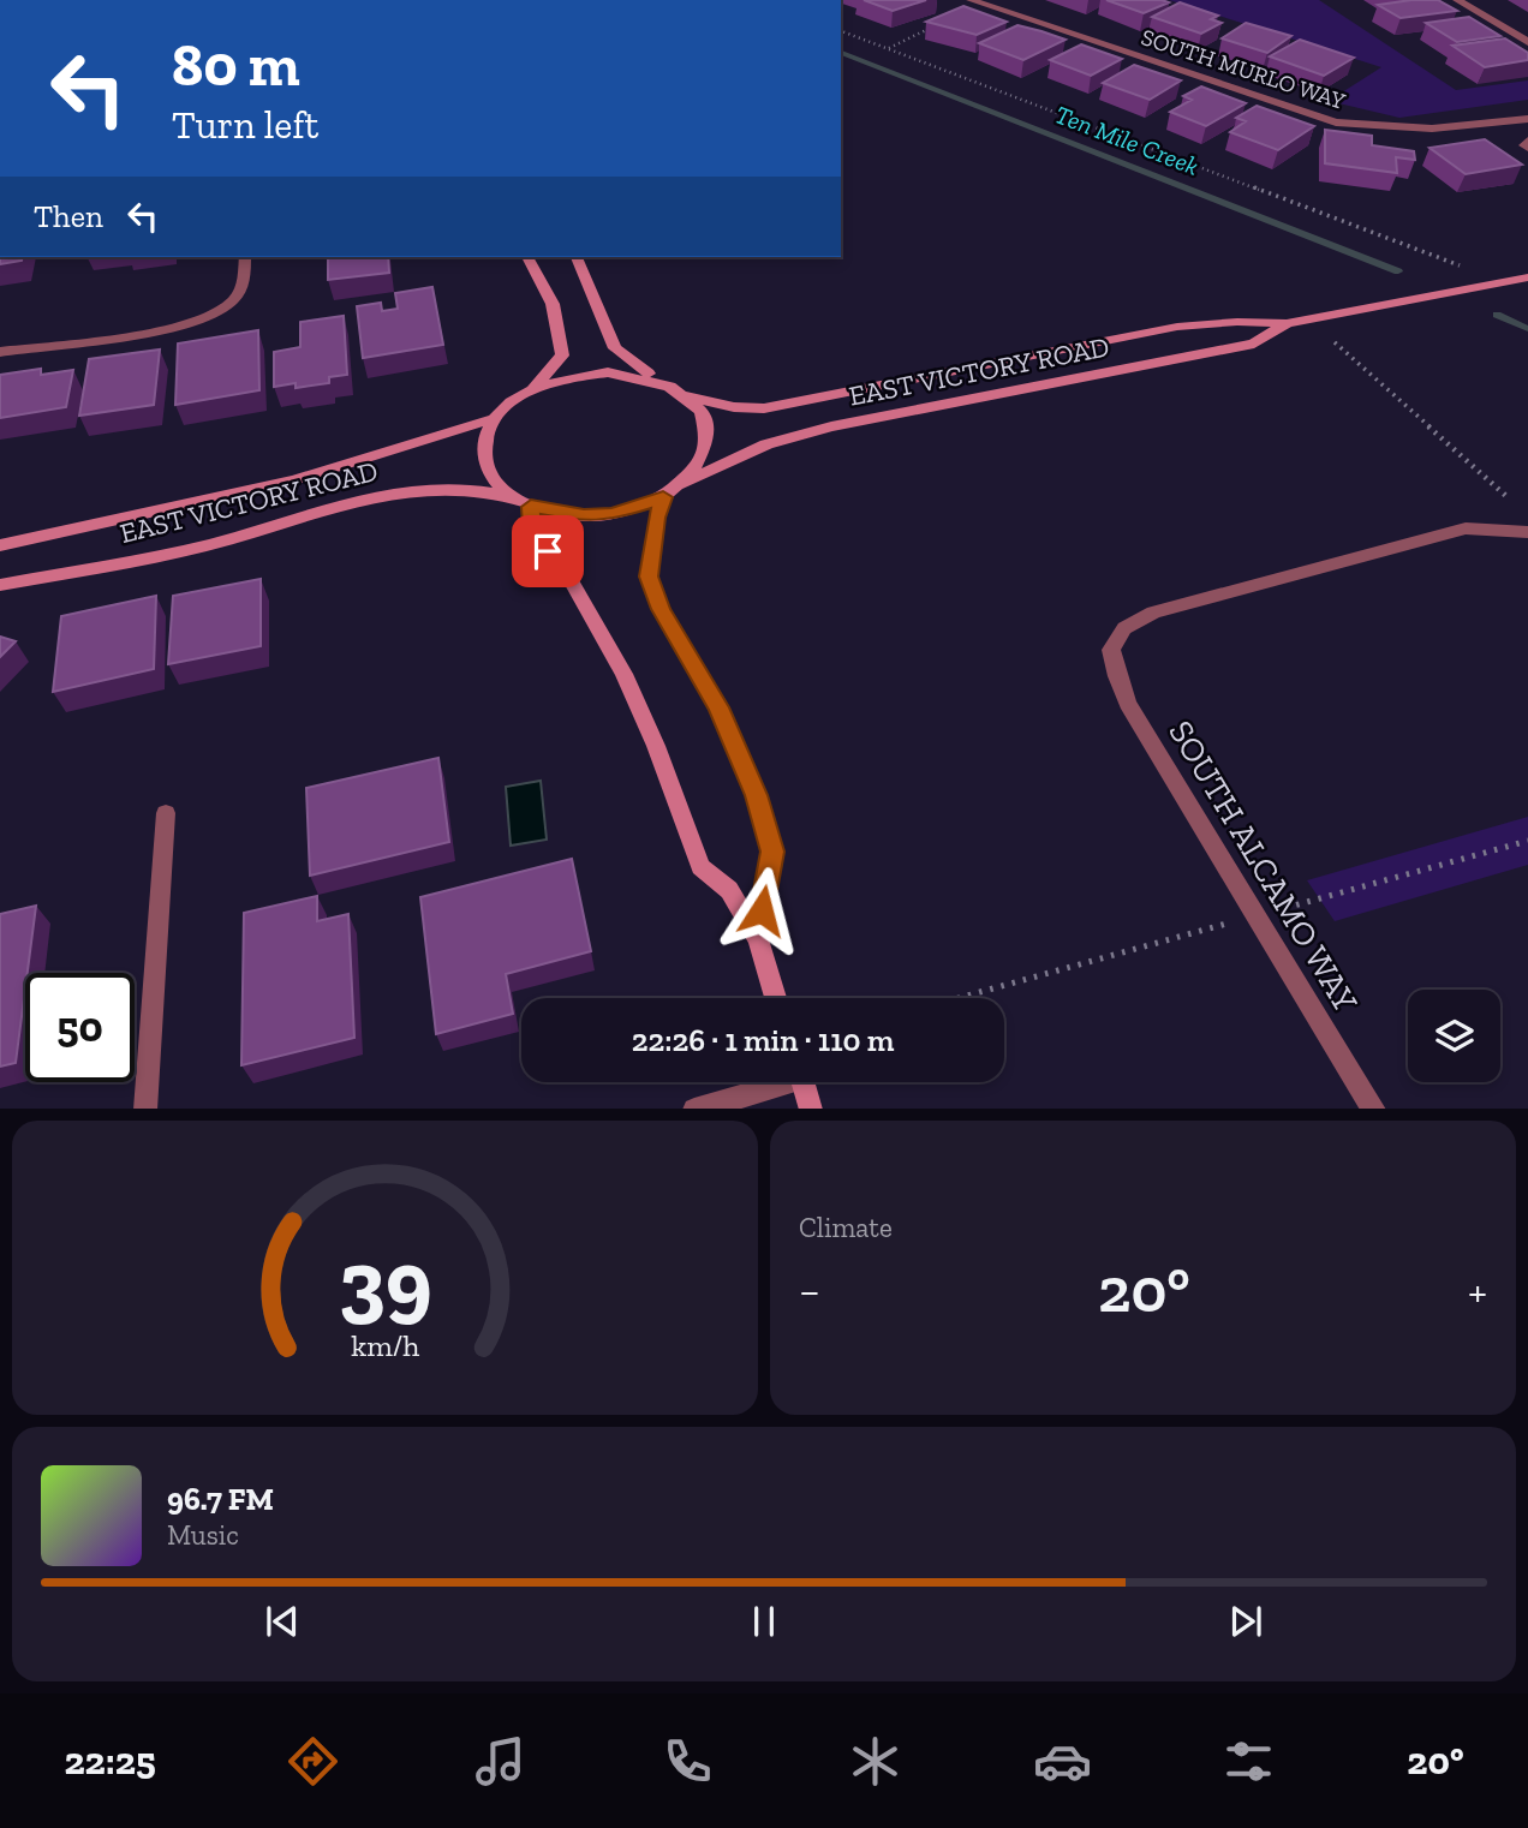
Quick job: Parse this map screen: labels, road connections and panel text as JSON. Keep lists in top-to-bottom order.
{
  "streets": {
    "main road": ["EAST VICTORY ROAD"],
    "street": ["SOUTH MURLO WAY", "SOUTH ALCAMO WAY"]
  },
  "water": ["Ten Mile Creek"],
  "page": {
    "turn": ["80 m", "Turn left"],
    "then": "Then",
    "limit": "50",
    "trip": "22:26 · 1 min · 110 m",
    "tile": "Climate",
    "heat": ["−", "20°", "+"],
    "song": ["96.7 FM", "Music"],
    "tabs": ["22:25", "20°"],
    "gauge": ["39", "km/h"]
  }
}
